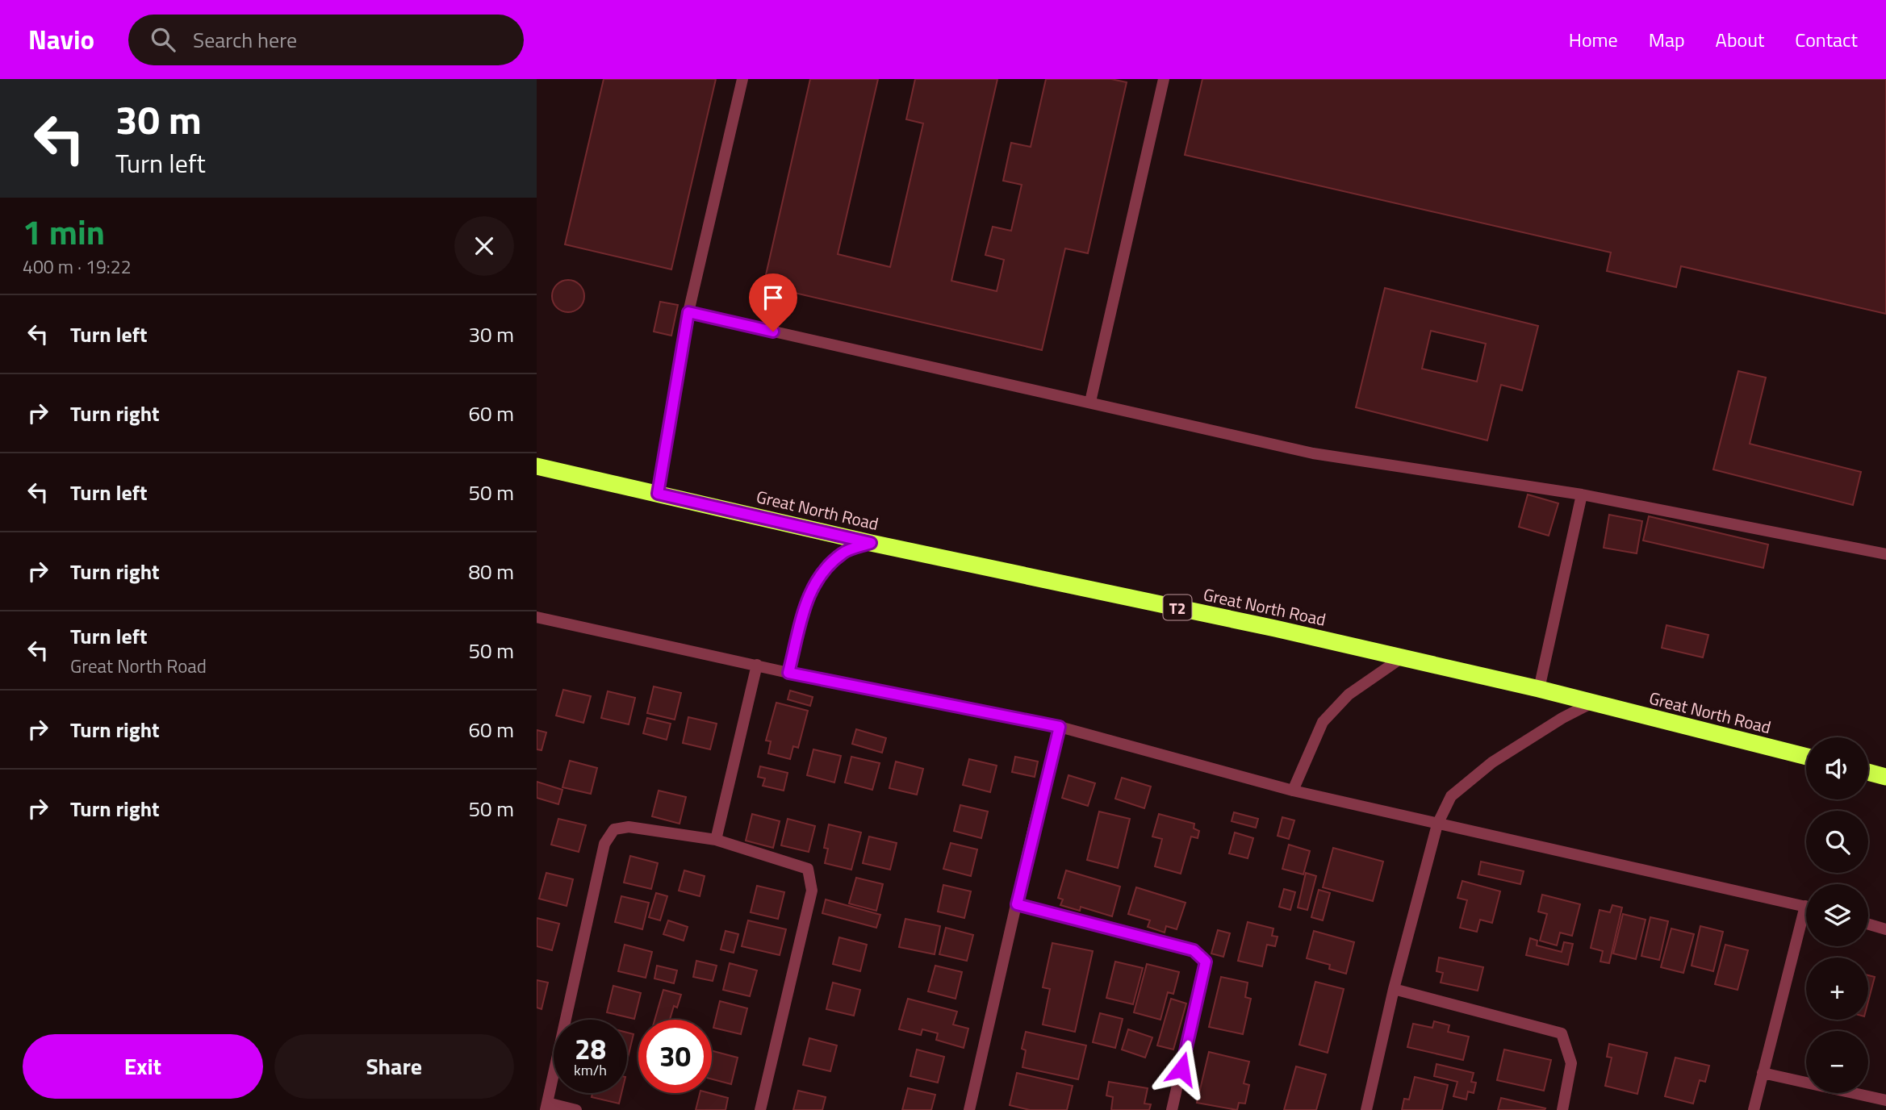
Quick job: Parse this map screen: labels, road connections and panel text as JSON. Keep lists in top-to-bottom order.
{
  "streets": {
    "highway": ["Great North Road", "T2"]
  },
  "page": {
    "header": "Navio",
    "search": "Search here",
    "nav": [
      "Home",
      "Map",
      "About",
      "Contact"
    ],
    "turn": ["30 m", "Turn left"],
    "heading": ["1 min", "400 m · 19:22"],
    "list": [
      {
        "name": "Turn left",
        "value": "30 m"
      },
      {
        "name": "Turn right",
        "value": "60 m"
      },
      {
        "name": "Turn left",
        "value": "50 m"
      },
      {
        "name": "Turn right",
        "value": "80 m"
      },
      {
        "name": "Turn left",
        "note": "Great North Road",
        "value": "50 m"
      },
      {
        "name": "Turn right",
        "value": "60 m"
      },
      {
        "name": "Turn right",
        "value": "50 m"
      }
    ],
    "map_buttons": ["+", "−"],
    "speed": "28 km/h",
    "limit": "30",
    "buttons": ["Exit", "Share"]
  }
}
